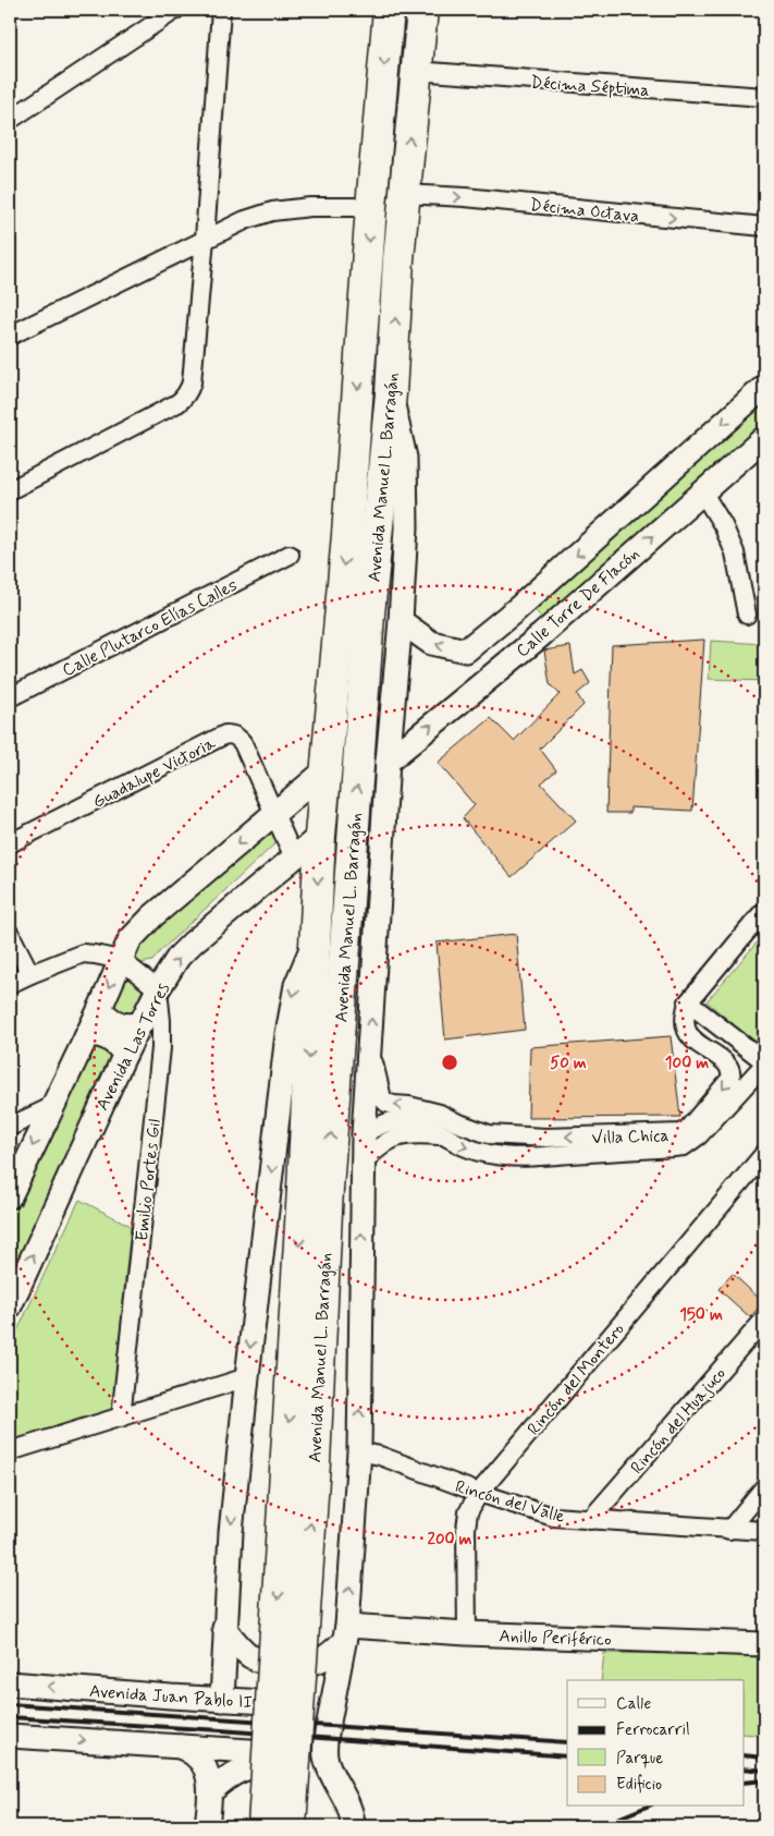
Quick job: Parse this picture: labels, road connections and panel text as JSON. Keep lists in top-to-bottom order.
{
  "streets": {
    "highway": ["Avenida Manuel L. Barragán"],
    "street": [
      "Décima Séptima",
      "Décima Octava",
      "Calle Torre De Flacón",
      "Calle Plutarco Elías Calles",
      "Guadalupe Victoria",
      "Avenida Las Torres",
      "Villa Chica",
      "Emilio Portes Gil",
      "Rincón del Montero",
      "Rincón del Huajuco",
      "Rincón del Valle",
      "Anillo Periférico",
      "Avenida Juan Pablo II"
    ]
  },
  "crossings": [
    ["Décima Séptima", "Avenida Manuel L. Barragán"],
    ["Décima Octava", "Avenida Manuel L. Barragán"],
    ["Avenida Manuel L. Barragán", "Avenida Las Torres"],
    ["Guadalupe Victoria", "Avenida Las Torres"],
    ["Avenida Las Torres", "Emilio Portes Gil"],
    ["Rincón del Montero", "Rincón del Valle"],
    ["Rincón del Montero", "Anillo Periférico"],
    ["Rincón del Huajuco", "Rincón del Valle"]
  ],
  "one_way": ["Décima Octava"],
  "legend": [
    "Calle",
    "Ferrocarril",
    "Parque",
    "Edificio"
  ],
  "rings": [
    "50 m",
    "100 m",
    "150 m",
    "200 m"
  ]
}
